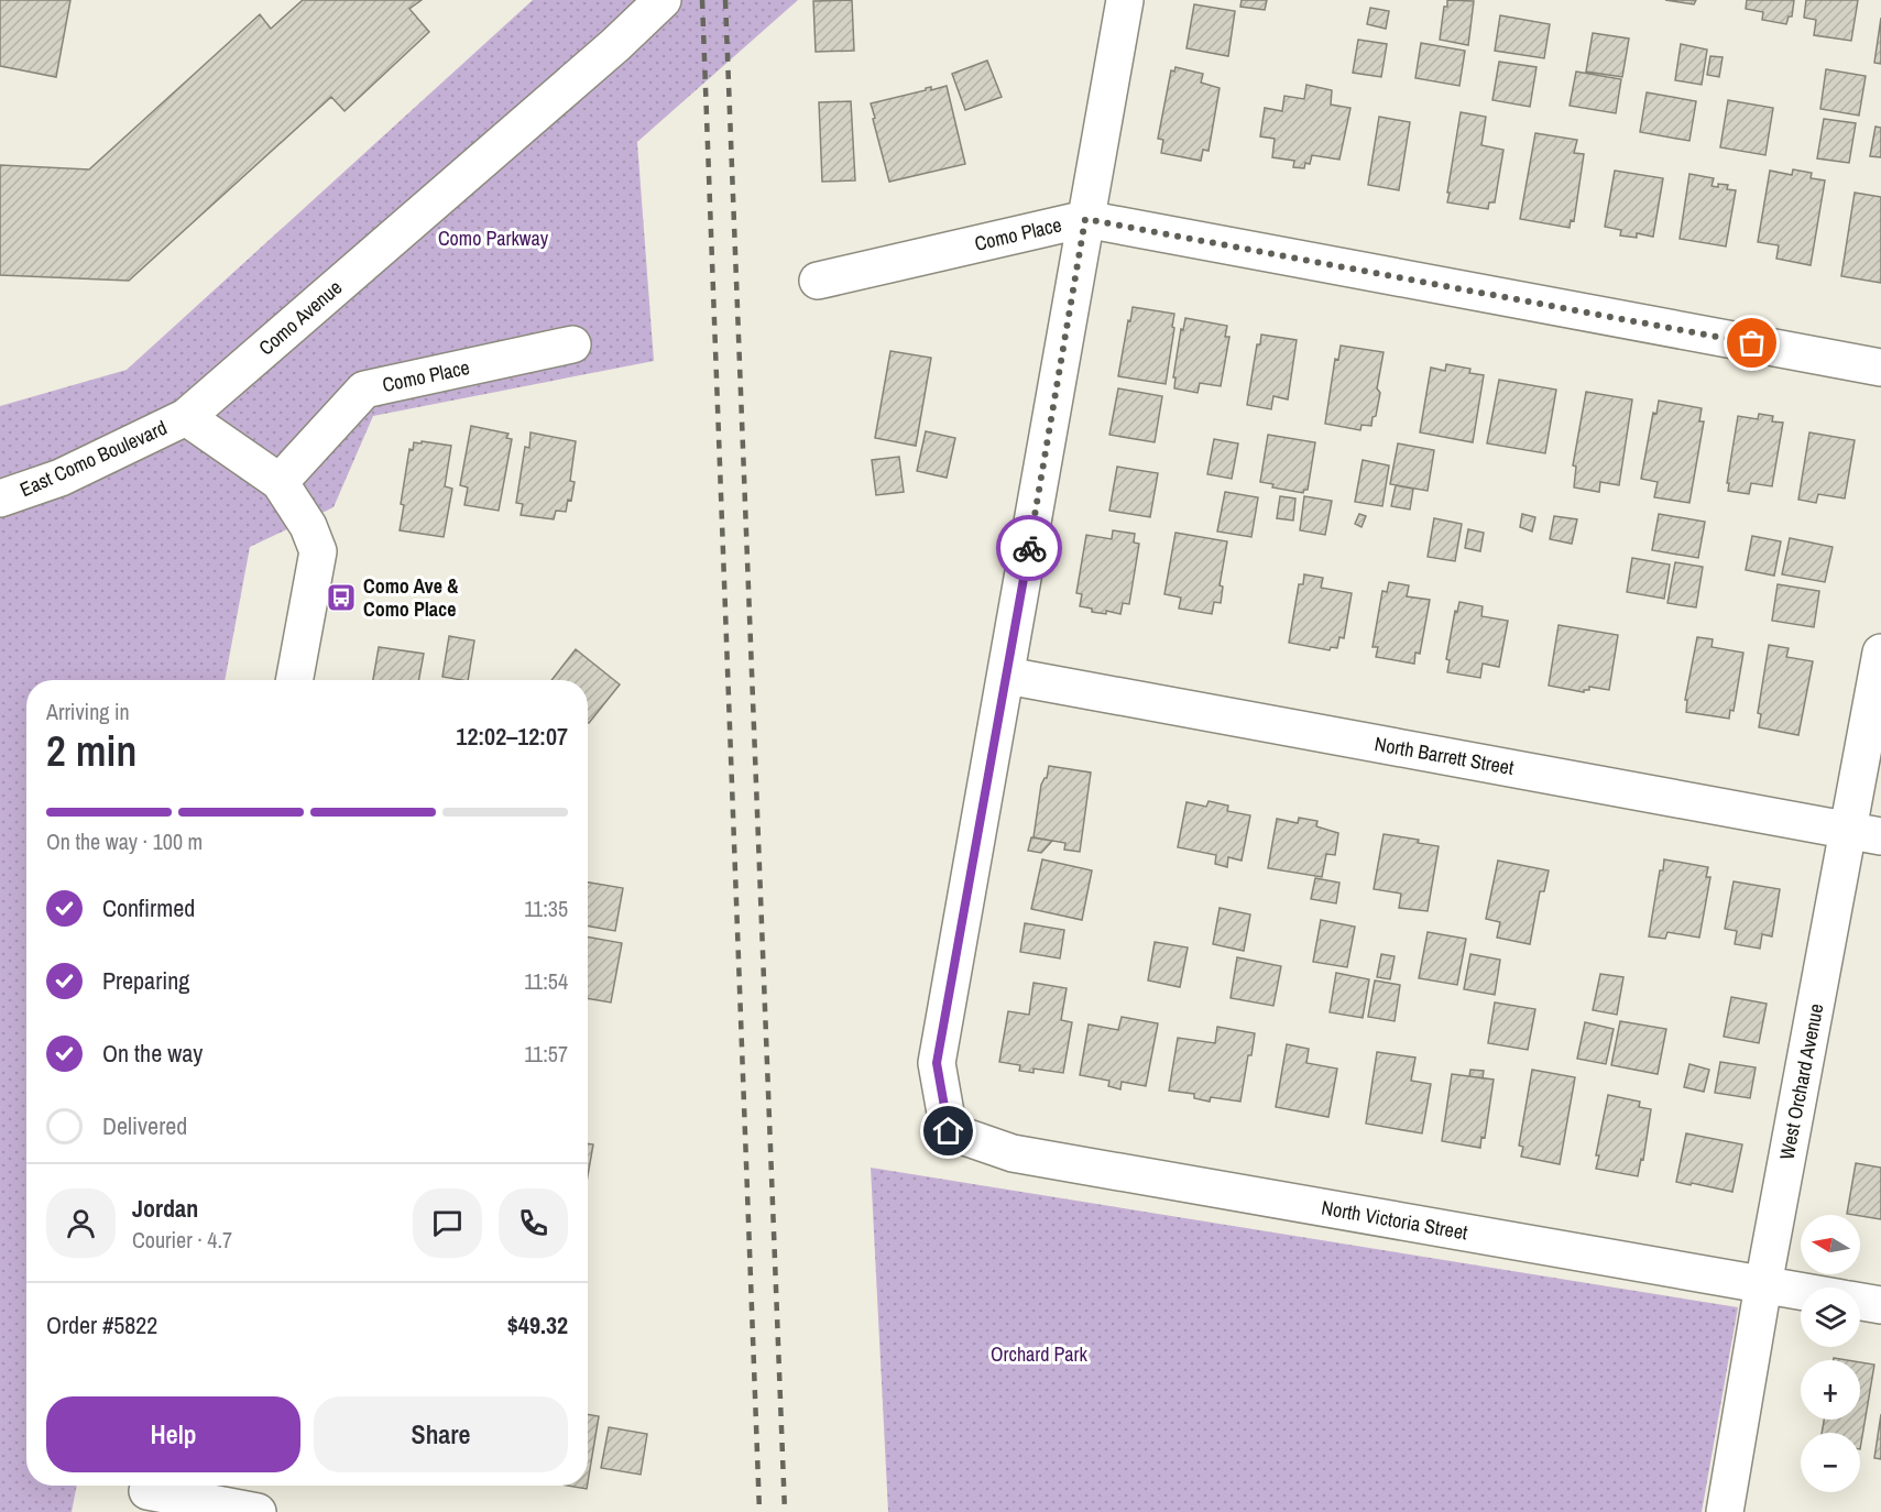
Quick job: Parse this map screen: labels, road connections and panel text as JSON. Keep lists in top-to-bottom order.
{
  "streets": {
    "street": [
      "Como Place",
      "Como Avenue",
      "East Como Boulevard",
      "North Barrett Street",
      "West Orchard Avenue",
      "North Victoria Street"
    ]
  },
  "crossings": [
    ["Como Avenue", "East Como Boulevard"],
    ["North Barrett Street", "West Orchard Avenue"],
    ["North Barrett Street", "North Victoria Street"],
    ["West Orchard Avenue", "North Victoria Street"]
  ],
  "parks": ["Como Parkway", "Orchard Park"],
  "places": {
    "bus stop": ["Como Ave & Como Place"]
  },
  "north": "left",
  "page": {
    "heading": ["2 min", "Arriving in", "12:02–12:07"],
    "panel": [
      "Jordan",
      "Courier · 4.7",
      "Order #5822",
      "$49.32"
    ],
    "bar": "On the way · 100 m",
    "list": [
      ["Confirmed", "11:35"],
      ["Preparing", "11:54"],
      ["On the way", "11:57"],
      "Delivered"
    ],
    "map_buttons": ["+", "−"],
    "buttons": ["Help", "Share"]
  }
}
